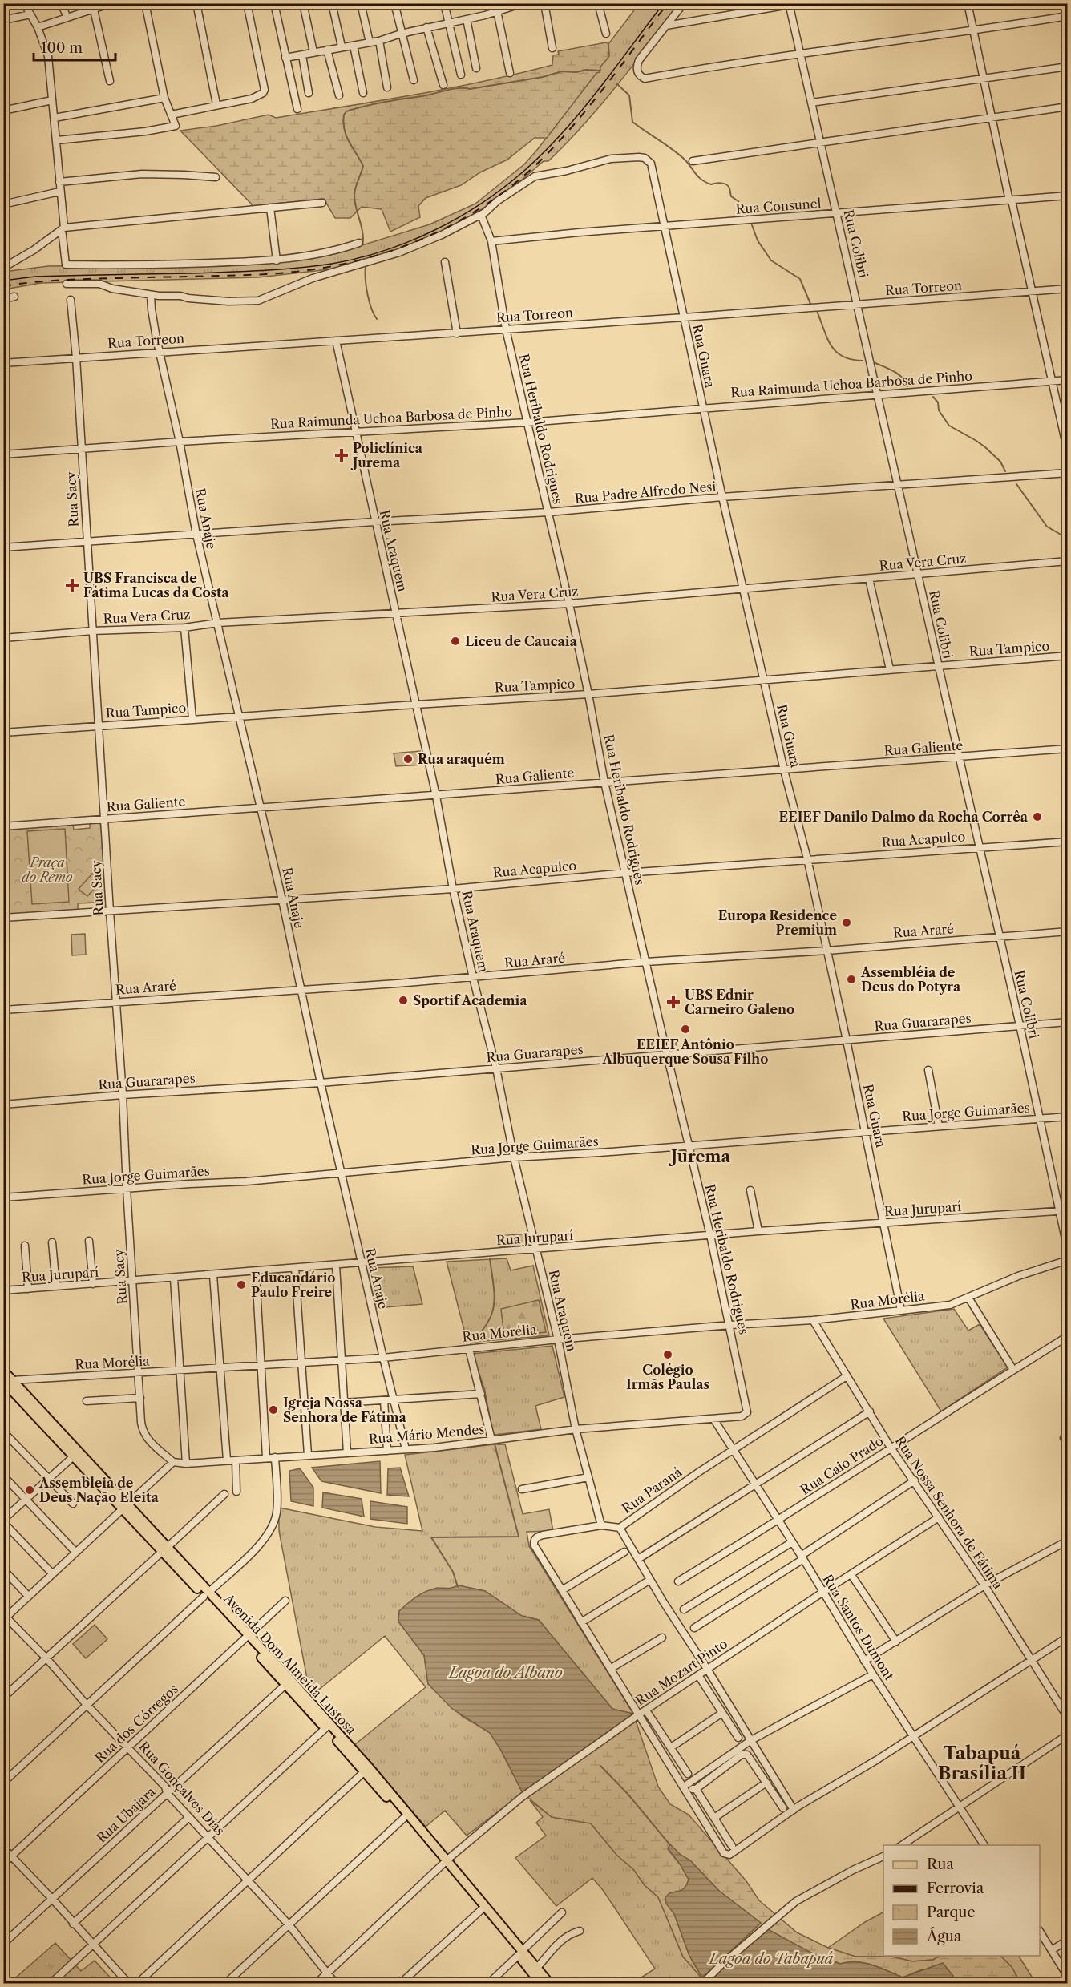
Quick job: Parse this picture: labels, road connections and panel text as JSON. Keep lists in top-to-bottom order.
{
  "streets": {
    "main road": ["Avenida Dom Almeida Lustosa"],
    "street": [
      "Rua Consunel",
      "Rua Colibri",
      "Rua Torreon",
      "Rua Guara",
      "Rua Raimunda Uchoa Barbosa de Pinho",
      "Rua Heribaldo Rodrigues",
      "Rua Padre Alfredo Nesi",
      "Rua Sacy",
      "Rua Anaje",
      "Rua Araquem",
      "Rua Vera Cruz",
      "Rua Tampico",
      "Rua Galiente",
      "Rua Acapulco",
      "Rua Araré",
      "Rua Guararapes",
      "Rua Jorge Guimarães",
      "Rua Juruparí",
      "Rua Morélia",
      "Rua Mário Mendes",
      "Rua Caio Prado",
      "Rua Paraná",
      "Rua Nossa Senhora de Fátima",
      "Rua Santos Dumont",
      "Rua Mozart Pinto",
      "Rua dos Córregos",
      "Rua Gonçalves Días",
      "Rua Ubajara"
    ]
  },
  "crossings": [
    ["Rua Consunel", "Rua Colibri"],
    ["Rua Consunel", "Rua Guara"],
    ["Rua Consunel", "Rua Heribaldo Rodrigues"],
    ["Rua Colibri", "Rua Torreon"],
    ["Rua Colibri", "Rua Raimunda Uchoa Barbosa de Pinho"],
    ["Rua Colibri", "Rua Padre Alfredo Nesi"],
    ["Rua Colibri", "Rua Vera Cruz"],
    ["Rua Colibri", "Rua Tampico"],
    ["Rua Colibri", "Rua Galiente"],
    ["Rua Colibri", "Rua Acapulco"],
    ["Rua Colibri", "Rua Araré"],
    ["Rua Colibri", "Rua Guararapes"],
    ["Rua Colibri", "Rua Jorge Guimarães"],
    ["Rua Colibri", "Rua Juruparí"],
    ["Rua Torreon", "Rua Guara"],
    ["Rua Torreon", "Rua Heribaldo Rodrigues"],
    ["Rua Torreon", "Rua Sacy"],
    ["Rua Torreon", "Rua Anaje"],
    ["Rua Torreon", "Rua Araquem"],
    ["Rua Guara", "Rua Raimunda Uchoa Barbosa de Pinho"],
    ["Rua Guara", "Rua Heribaldo Rodrigues"],
    ["Rua Guara", "Rua Padre Alfredo Nesi"],
    ["Rua Guara", "Rua Vera Cruz"],
    ["Rua Guara", "Rua Tampico"],
    ["Rua Guara", "Rua Galiente"],
    ["Rua Guara", "Rua Acapulco"],
    ["Rua Guara", "Rua Araré"],
    ["Rua Guara", "Rua Guararapes"],
    ["Rua Guara", "Rua Jorge Guimarães"],
    ["Rua Guara", "Rua Juruparí"],
    ["Rua Guara", "Rua Morélia"],
    ["Rua Raimunda Uchoa Barbosa de Pinho", "Rua Heribaldo Rodrigues"],
    ["Rua Raimunda Uchoa Barbosa de Pinho", "Rua Sacy"],
    ["Rua Raimunda Uchoa Barbosa de Pinho", "Rua Anaje"],
    ["Rua Raimunda Uchoa Barbosa de Pinho", "Rua Araquem"],
    ["Rua Heribaldo Rodrigues", "Rua Padre Alfredo Nesi"],
    ["Rua Heribaldo Rodrigues", "Rua Vera Cruz"],
    ["Rua Heribaldo Rodrigues", "Rua Tampico"],
    ["Rua Heribaldo Rodrigues", "Rua Galiente"],
    ["Rua Heribaldo Rodrigues", "Rua Acapulco"],
    ["Rua Heribaldo Rodrigues", "Rua Araré"],
    ["Rua Heribaldo Rodrigues", "Rua Guararapes"],
    ["Rua Heribaldo Rodrigues", "Rua Jorge Guimarães"],
    ["Rua Heribaldo Rodrigues", "Rua Juruparí"],
    ["Rua Heribaldo Rodrigues", "Rua Morélia"],
    ["Rua Heribaldo Rodrigues", "Rua Mário Mendes"],
    ["Rua Padre Alfredo Nesi", "Rua Sacy"],
    ["Rua Padre Alfredo Nesi", "Rua Anaje"],
    ["Rua Padre Alfredo Nesi", "Rua Araquem"],
    ["Rua Sacy", "Rua Vera Cruz"],
    ["Rua Sacy", "Rua Tampico"],
    ["Rua Sacy", "Rua Galiente"],
    ["Rua Sacy", "Rua Acapulco"],
    ["Rua Sacy", "Rua Araré"],
    ["Rua Sacy", "Rua Guararapes"],
    ["Rua Sacy", "Rua Jorge Guimarães"],
    ["Rua Sacy", "Rua Juruparí"],
    ["Rua Sacy", "Rua Morélia"],
    ["Rua Sacy", "Rua Mário Mendes"],
    ["Rua Anaje", "Rua Vera Cruz"],
    ["Rua Anaje", "Rua Tampico"],
    ["Rua Anaje", "Rua Galiente"],
    ["Rua Anaje", "Rua Acapulco"],
    ["Rua Anaje", "Rua Araré"],
    ["Rua Anaje", "Rua Guararapes"],
    ["Rua Anaje", "Rua Jorge Guimarães"],
    ["Rua Anaje", "Rua Juruparí"],
    ["Rua Anaje", "Rua Morélia"],
    ["Rua Anaje", "Rua Mário Mendes"],
    ["Rua Araquem", "Rua Vera Cruz"],
    ["Rua Araquem", "Rua Tampico"],
    ["Rua Araquem", "Rua Galiente"],
    ["Rua Araquem", "Rua Acapulco"],
    ["Rua Araquem", "Rua Araré"],
    ["Rua Araquem", "Rua Guararapes"],
    ["Rua Araquem", "Rua Jorge Guimarães"],
    ["Rua Araquem", "Rua Juruparí"],
    ["Rua Araquem", "Rua Morélia"],
    ["Rua Araquem", "Rua Mário Mendes"],
    ["Rua Araquem", "Rua Paraná"],
    ["Rua Morélia", "Rua Nossa Senhora de Fátima"],
    ["Rua Morélia", "Avenida Dom Almeida Lustosa"],
    ["Rua Mário Mendes", "Rua Santos Dumont"],
    ["Rua Caio Prado", "Rua Nossa Senhora de Fátima"],
    ["Rua Caio Prado", "Rua Santos Dumont"],
    ["Rua Paraná", "Rua Nossa Senhora de Fátima"],
    ["Rua Paraná", "Rua Santos Dumont"],
    ["Rua Paraná", "Rua Mozart Pinto"],
    ["Rua Nossa Senhora de Fátima", "Rua Mozart Pinto"],
    ["Rua Santos Dumont", "Rua Mozart Pinto"],
    ["Avenida Dom Almeida Lustosa", "Rua Mozart Pinto"],
    ["Avenida Dom Almeida Lustosa", "Rua dos Córregos"],
    ["Avenida Dom Almeida Lustosa", "Rua Ubajara"],
    ["Rua Mozart Pinto", "Rua Gonçalves Días"],
    ["Rua dos Córregos", "Rua Gonçalves Días"],
    ["Rua Gonçalves Días", "Rua Ubajara"]
  ],
  "districts": ["Jurema", "Tabapuá Brasília II"],
  "water": ["Lagoa do Albano", "Lagoa do Tabapuá"],
  "parks": ["Praça do Remo"],
  "places": {
    "health": ["Policlínica Jurema", "UBS Francisca de Fátima Lucas da Costa", "UBS Ednir Carneiro Galeno"],
    "other": [
      "Liceu de Caucaia",
      "Rua araquém",
      "EEIEF Danilo Dalmo da Rocha Corrêa",
      "Europa Residence Premium",
      "Assembléia de Deus do Potyra",
      "Sportif Academia",
      "EEIEF Antônio Albuquerque Sousa Filho",
      "Educandário Paulo Freire",
      "Colégio Irmãs Paulas",
      "Igreja Nossa Senhora de Fátima",
      "Assembleia de Deus Nação Eleita"
    ]
  },
  "legend": [
    "Rua",
    "Ferrovia",
    "Parque",
    "Água"
  ],
  "scale_bar": "100 m"
}
